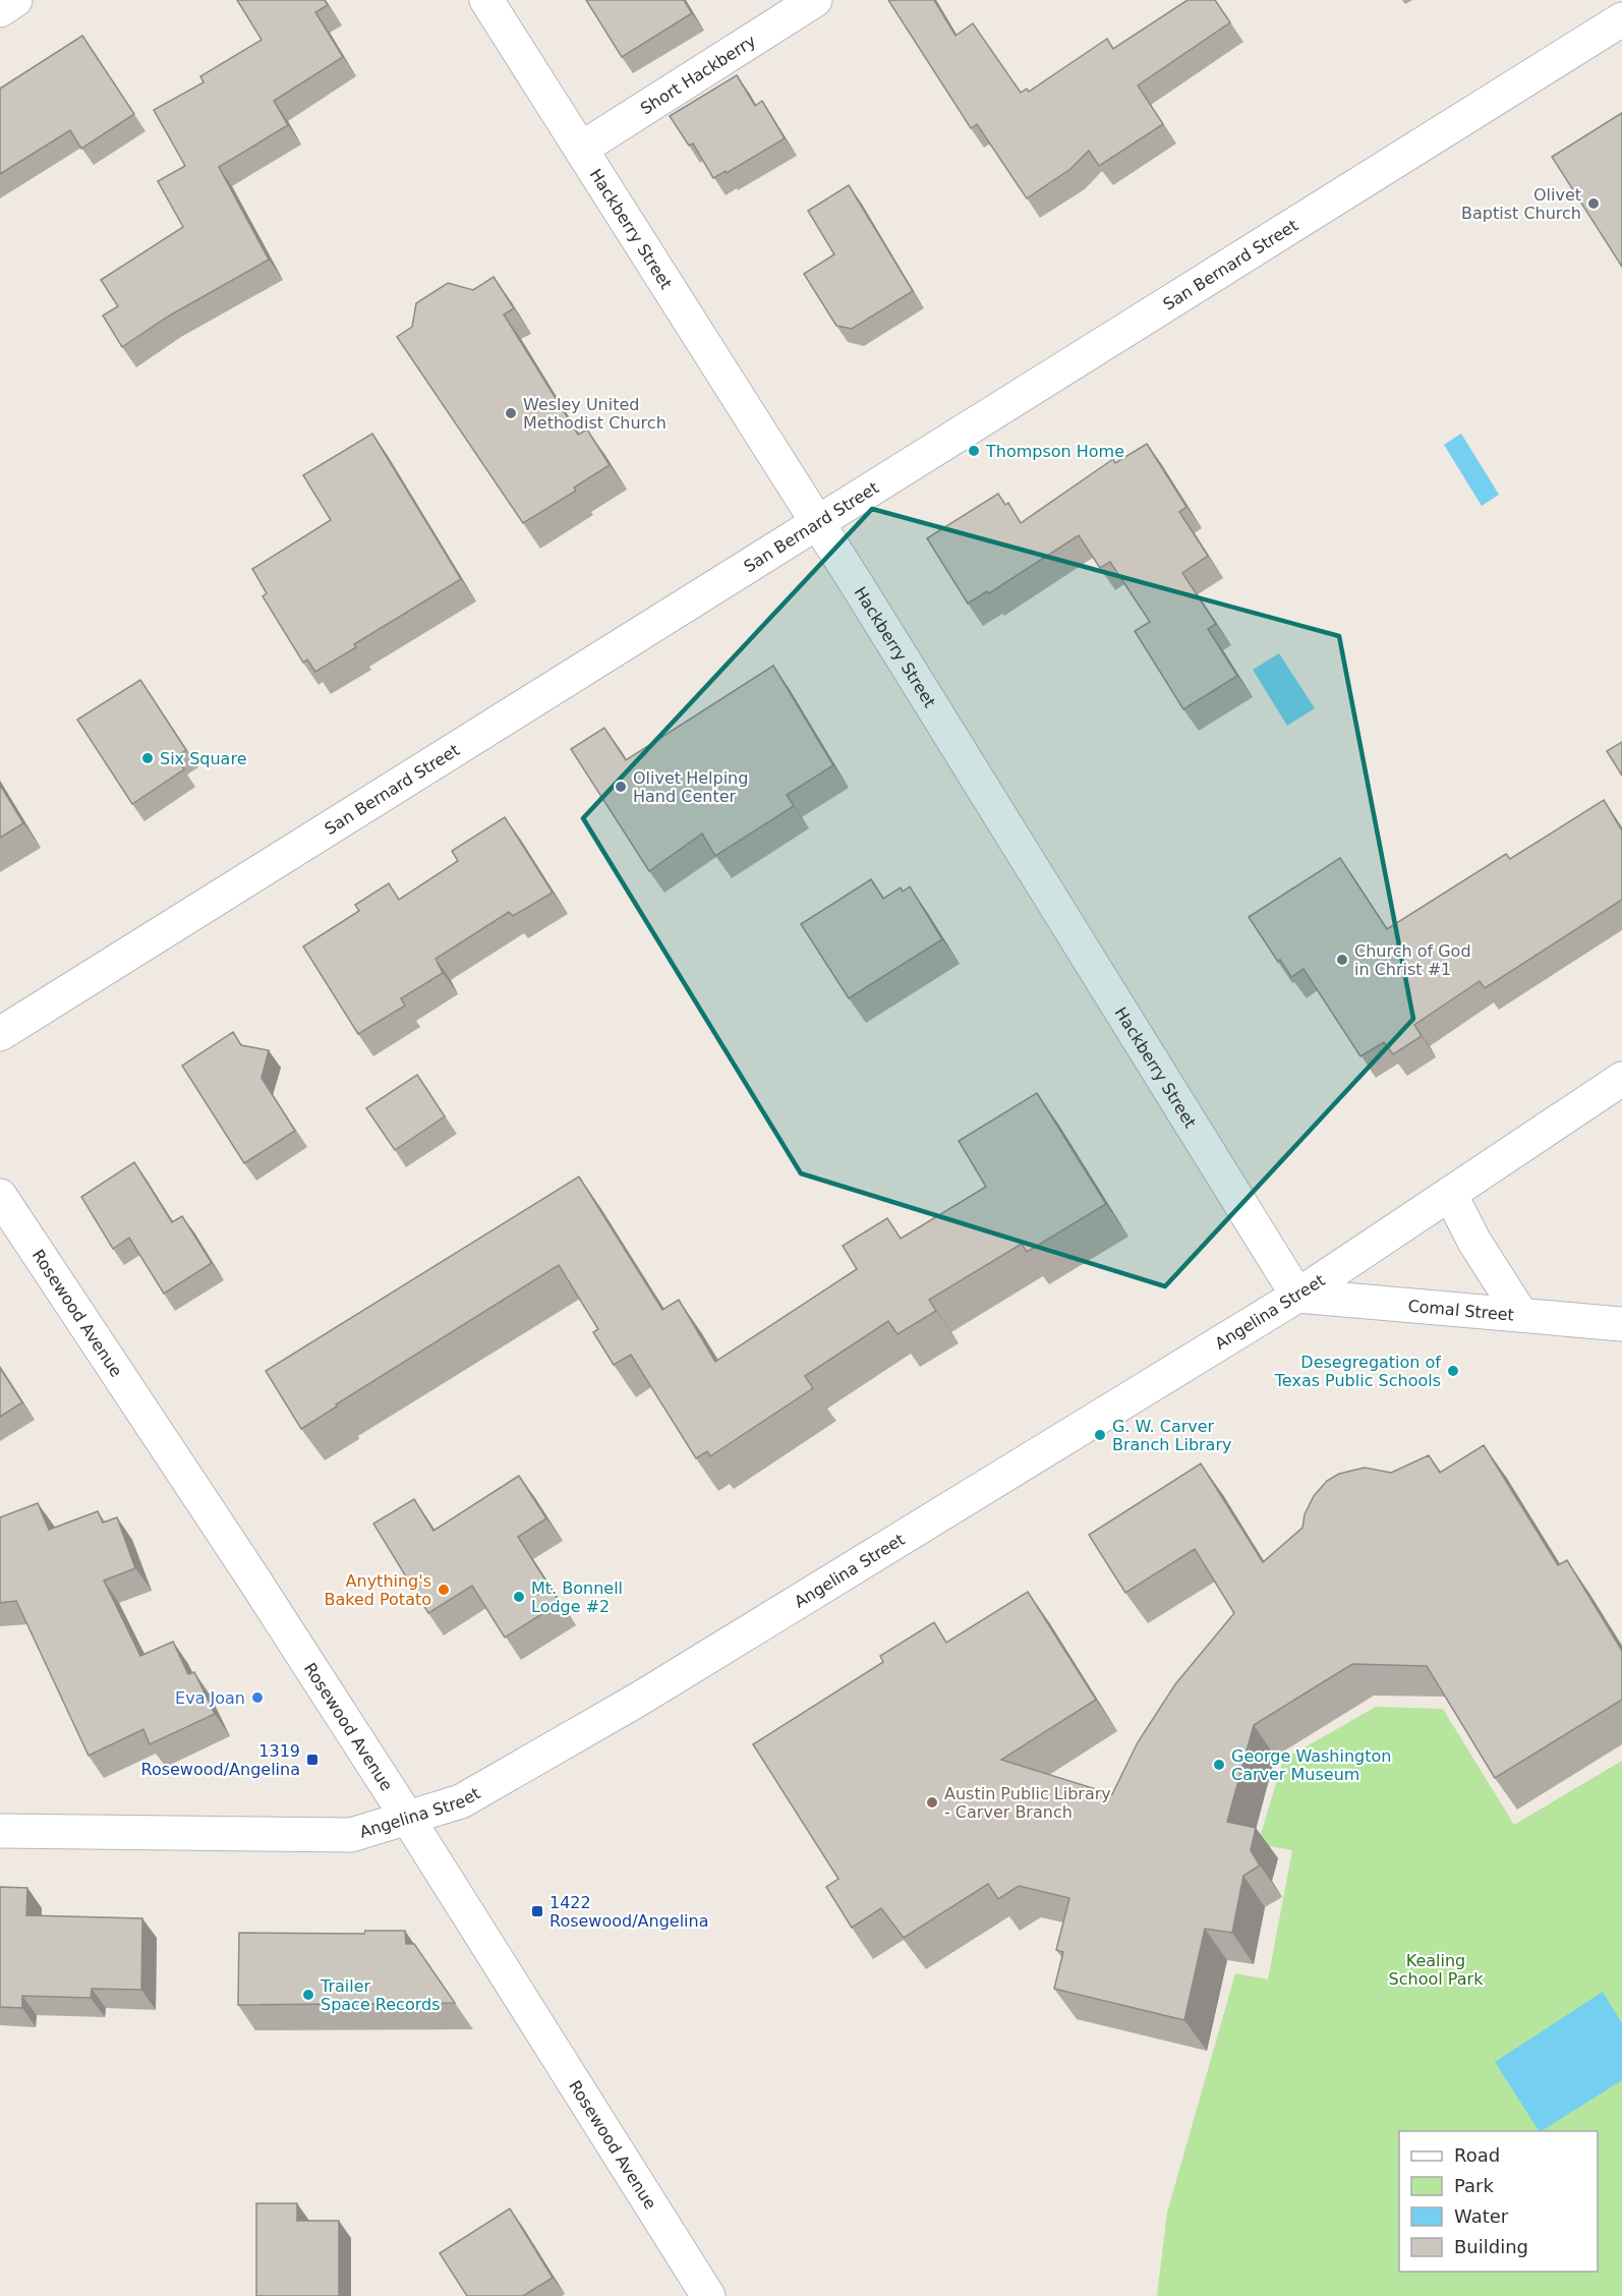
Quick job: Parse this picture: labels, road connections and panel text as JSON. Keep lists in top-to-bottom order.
{
  "streets": {
    "street": [
      "Short Hackberry",
      "Hackberry Street",
      "San Bernard Street",
      "Comal Street",
      "Angelina Street",
      "Rosewood Avenue"
    ]
  },
  "crossings": [
    ["Short Hackberry", "Hackberry Street"],
    ["Hackberry Street", "San Bernard Street"],
    ["Hackberry Street", "Comal Street"],
    ["Hackberry Street", "Angelina Street"],
    ["Comal Street", "Angelina Street"],
    ["Angelina Street", "Rosewood Avenue"]
  ],
  "parks": ["Kealing School Park"],
  "places": {
    "other": [
      "Olivet Baptist Church",
      "Wesley United Methodist Church",
      "Thompson Home",
      "Six Square",
      "Olivet Helping Hand Center",
      "Church of God in Christ #1",
      "Desegregation of Texas Public Schools",
      "G. W. Carver Branch Library",
      "Anything's Baked Potato",
      "Mt. Bonnell Lodge #2",
      "Eva Joan",
      "George Washington Carver Museum",
      "Austin Public Library - Carver Branch",
      "Trailer Space Records"
    ],
    "transit": ["1319 Rosewood/Angelina", "1422 Rosewood/Angelina"]
  },
  "legend": [
    "Road",
    "Park",
    "Water",
    "Building"
  ]
}
